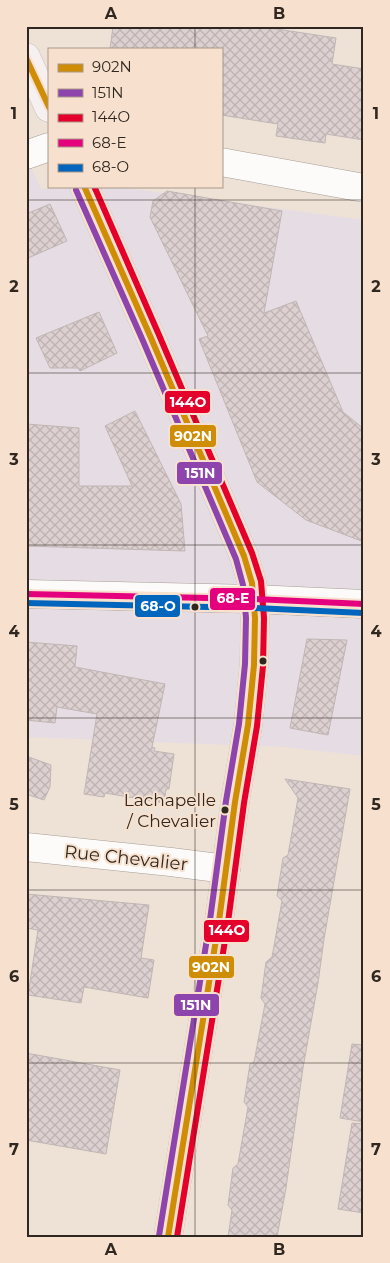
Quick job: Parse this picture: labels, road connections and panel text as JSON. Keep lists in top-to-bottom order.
{
  "streets": {
    "street": ["Rue Chevalier"]
  },
  "places": ["Lachapelle / Chevalier"],
  "lines": [
    "transit line 902N",
    "transit line 144O",
    "transit line 151N",
    "transit line 68-E",
    "transit line 68-O"
  ],
  "legend": [
    "902N",
    "151N",
    "144O",
    "68-E",
    "68-O"
  ],
  "grid": {
    "columns": ["A", "B"],
    "rows": [
      "1",
      "2",
      "3",
      "4",
      "5",
      "6",
      "7"
    ]
  }
}
